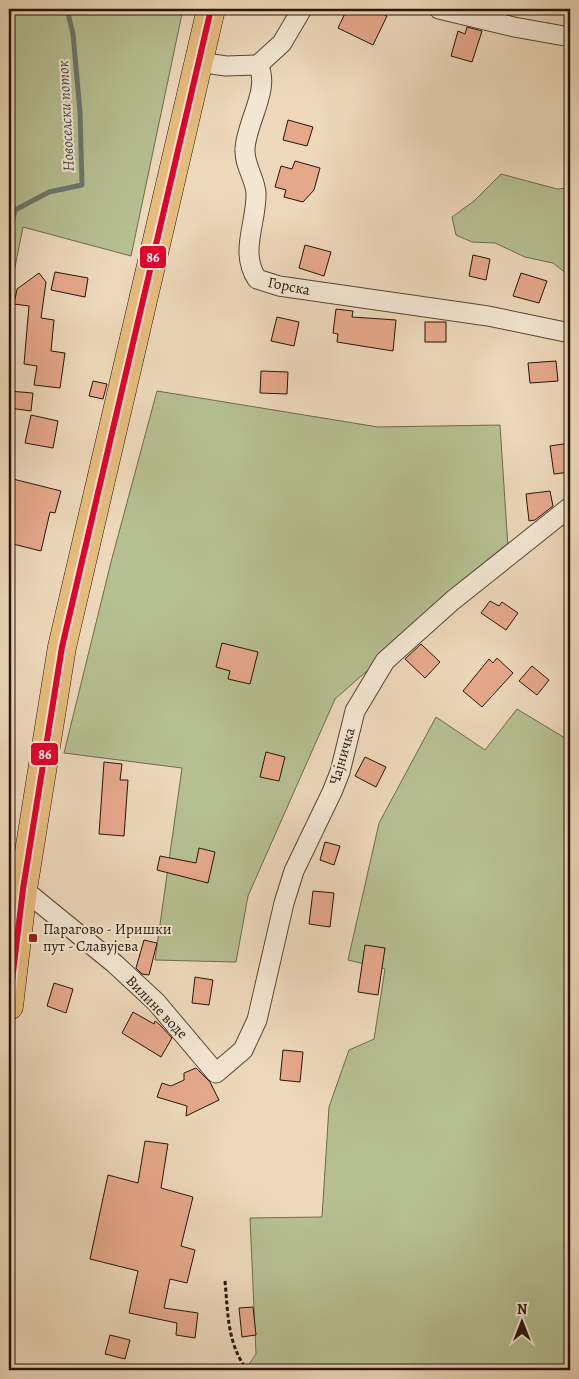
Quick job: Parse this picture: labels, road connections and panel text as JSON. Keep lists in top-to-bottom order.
{
  "streets": {
    "street": ["Горска", "Чајничка", "Вилине воде"]
  },
  "crossings": [
    ["Чајничка", "Вилине воде"]
  ],
  "water": ["Новоселски поток"],
  "places": {
    "transit": ["Парагово - Иришки пут - Славујева"]
  },
  "lines": ["transit line 86"],
  "north": "top"
}
